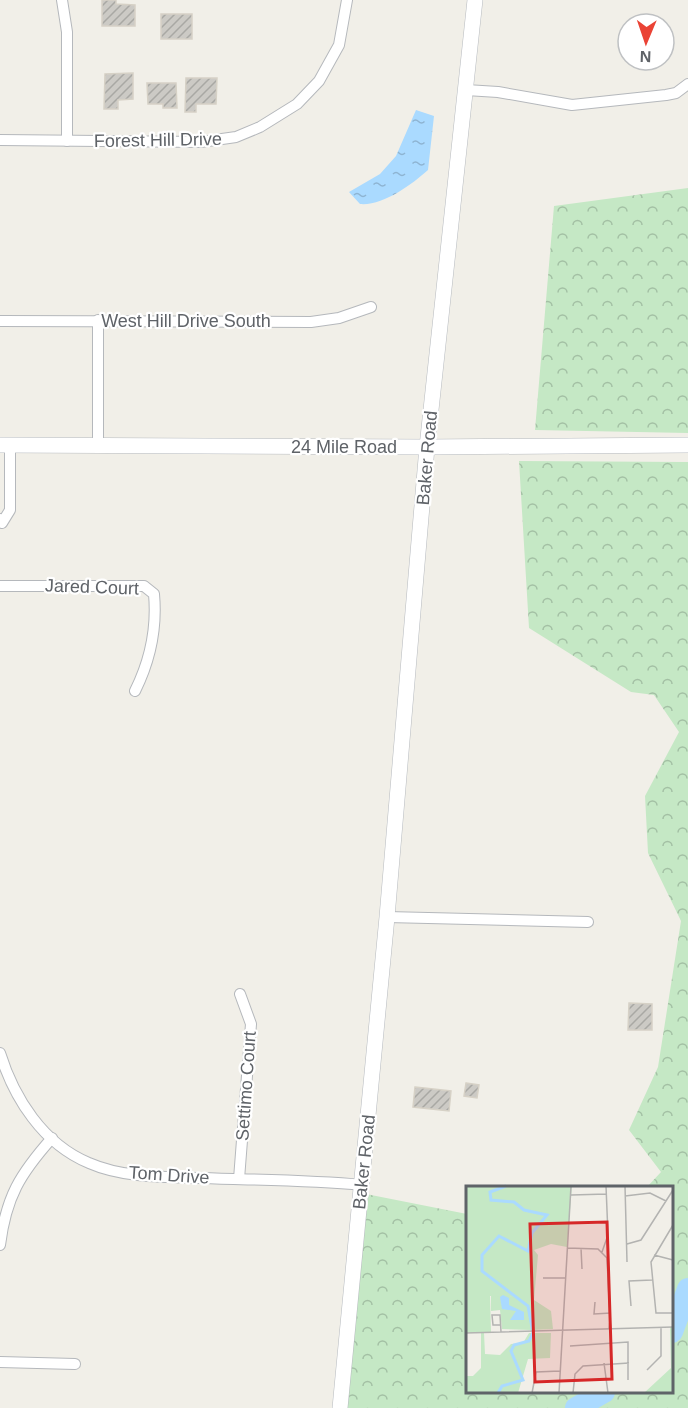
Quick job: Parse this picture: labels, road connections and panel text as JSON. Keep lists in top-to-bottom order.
{
  "streets": {
    "street": [
      "Forest Hill Drive",
      "West Hill Drive South",
      "24 Mile Road",
      "Baker Road",
      "Jared Court",
      "Settimo Court",
      "Tom Drive"
    ]
  },
  "crossings": [
    ["24 Mile Road", "Baker Road"],
    ["Baker Road", "Tom Drive"],
    ["Settimo Court", "Tom Drive"]
  ],
  "north": "bottom"
}
